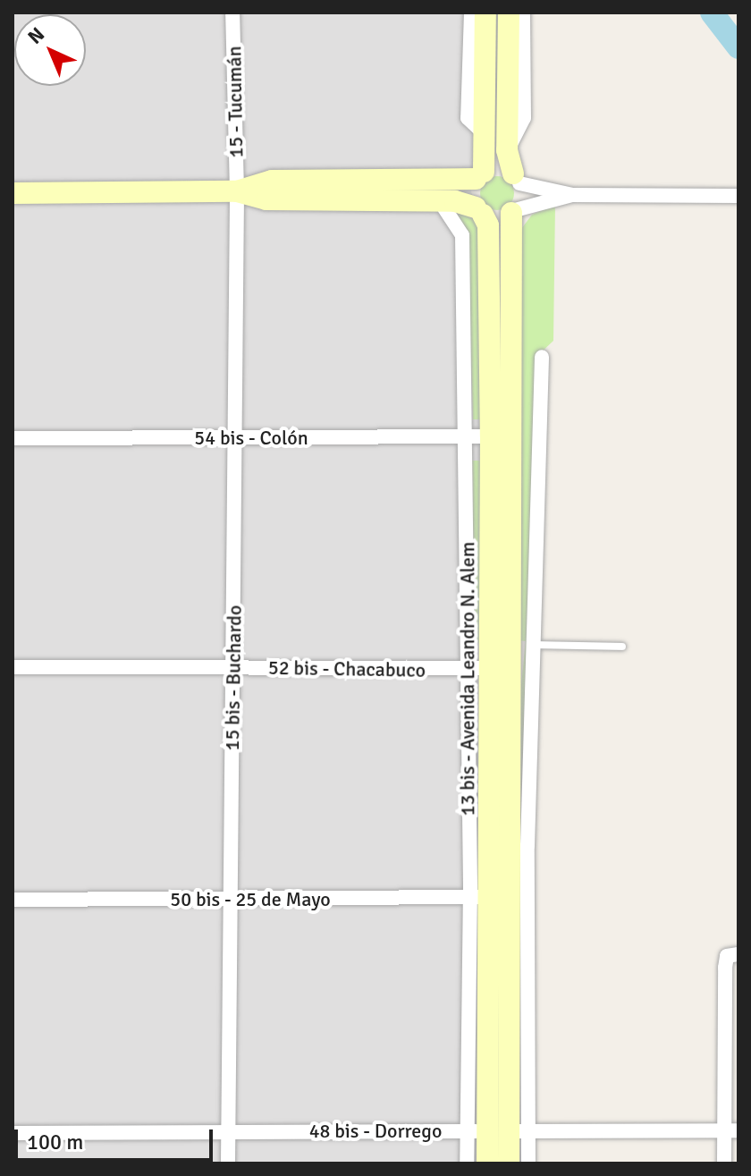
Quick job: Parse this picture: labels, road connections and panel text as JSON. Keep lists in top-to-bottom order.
{
  "streets": {
    "main road": ["13 bis - Avenida Leandro N. Alem"],
    "street": [
      "15 - Tucumán",
      "54 bis - Colón",
      "52 bis - Chacabuco",
      "15 bis - Buchardo",
      "50 bis - 25 de Mayo",
      "48 bis - Dorrego"
    ]
  },
  "crossings": [
    ["15 - Tucumán", "15 bis - Buchardo"],
    ["54 bis - Colón", "15 bis - Buchardo"],
    ["54 bis - Colón", "13 bis - Avenida Leandro N. Alem"],
    ["52 bis - Chacabuco", "15 bis - Buchardo"],
    ["52 bis - Chacabuco", "13 bis - Avenida Leandro N. Alem"],
    ["15 bis - Buchardo", "50 bis - 25 de Mayo"],
    ["15 bis - Buchardo", "48 bis - Dorrego"],
    ["13 bis - Avenida Leandro N. Alem", "50 bis - 25 de Mayo"],
    ["13 bis - Avenida Leandro N. Alem", "48 bis - Dorrego"]
  ],
  "scale_bar": "100 m",
  "north": "top left"
}
